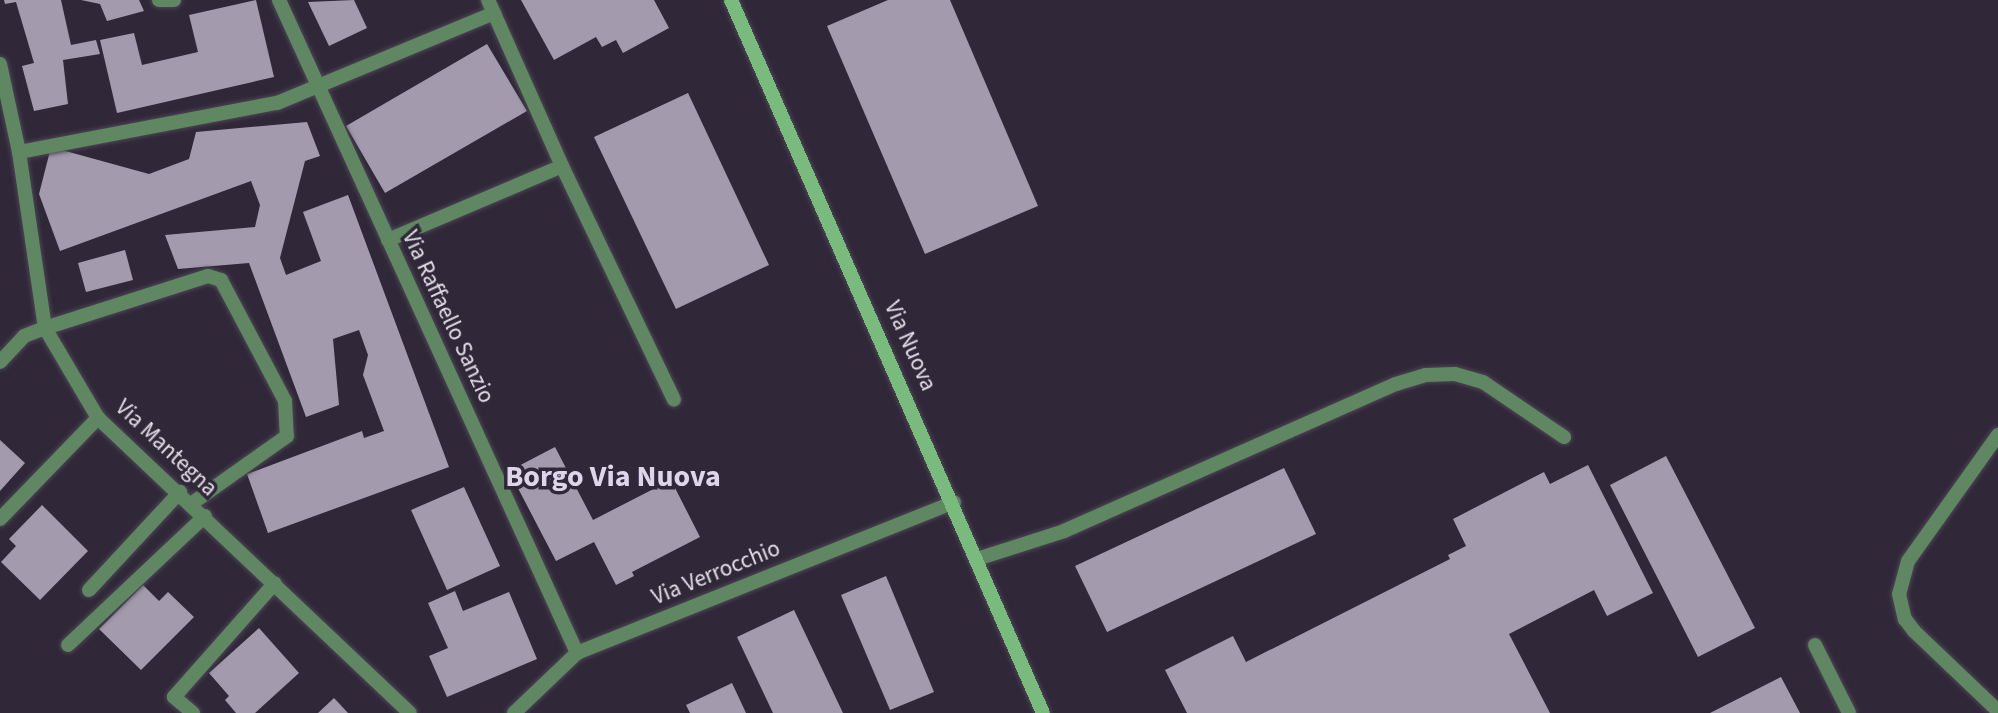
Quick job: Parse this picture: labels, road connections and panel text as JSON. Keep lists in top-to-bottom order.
{
  "streets": {
    "main road": ["Via Nuova"],
    "street": ["Via Raffaello Sanzio", "Via Mantegna", "Via Verrocchio"]
  },
  "crossings": [
    ["Via Raffaello Sanzio", "Via Verrocchio"],
    ["Via Nuova", "Via Verrocchio"]
  ],
  "districts": ["Borgo Via Nuova"]
}
